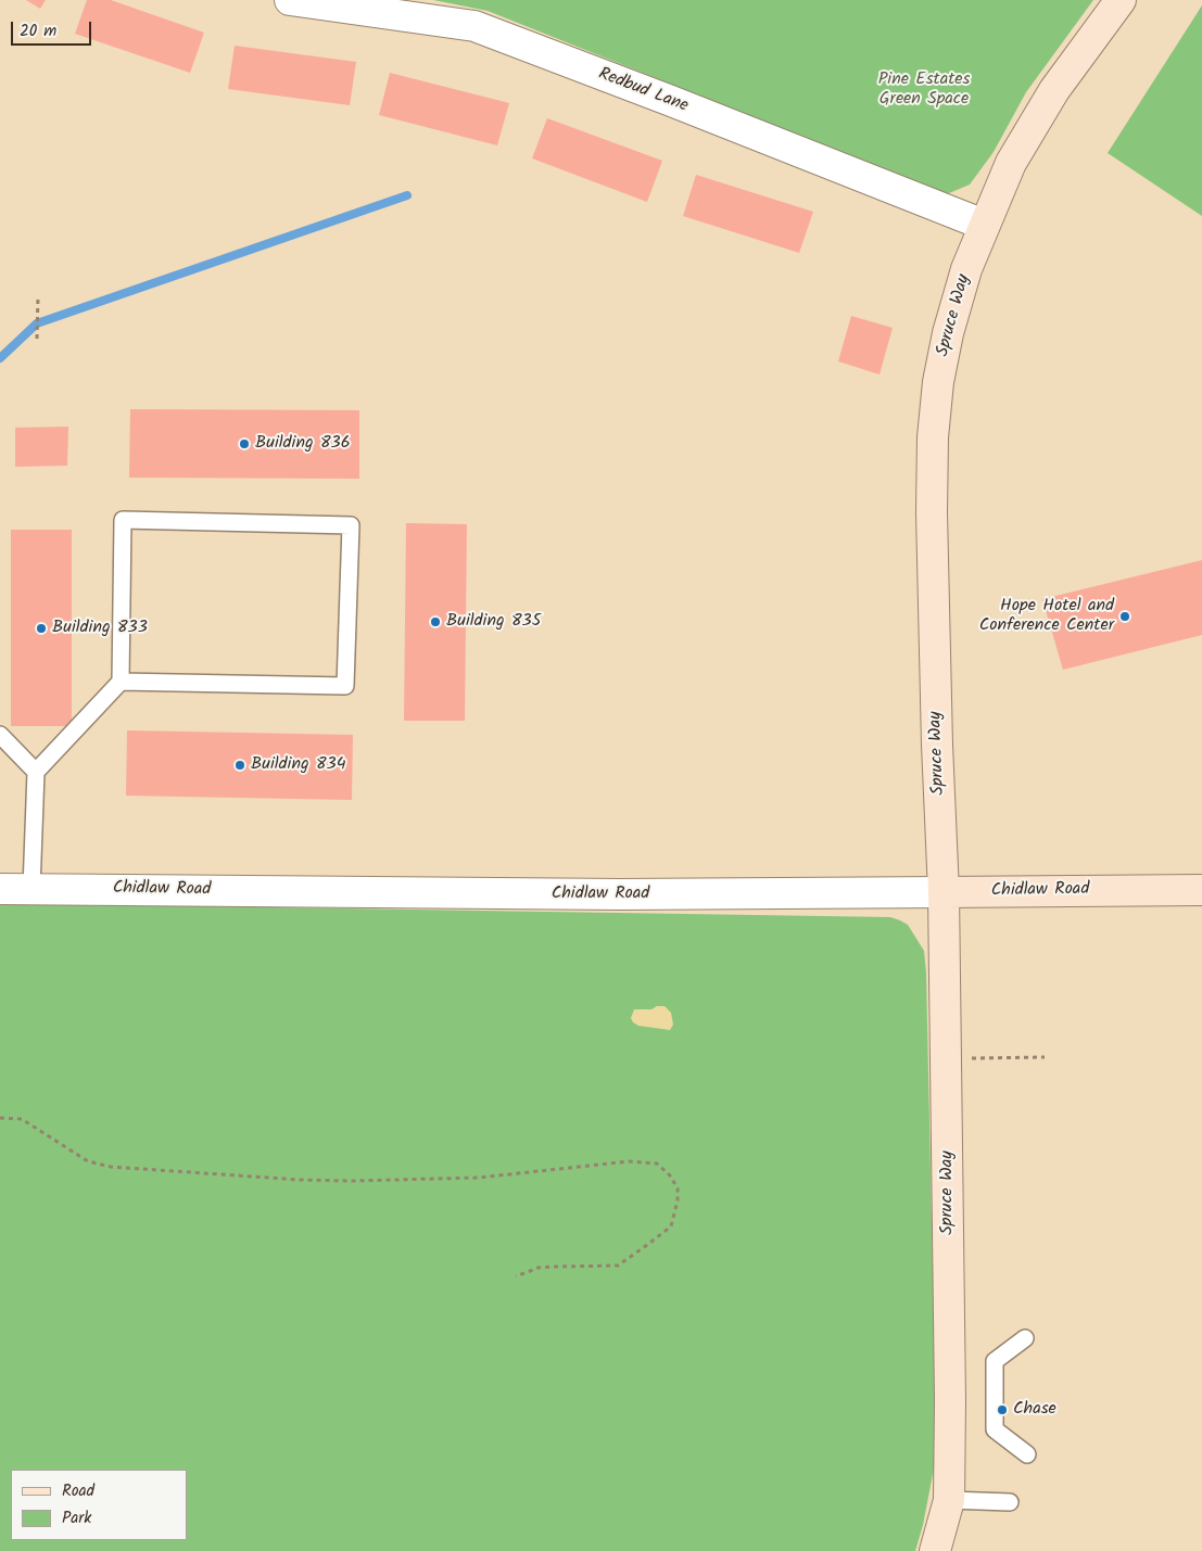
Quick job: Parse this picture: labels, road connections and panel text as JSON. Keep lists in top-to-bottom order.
{
  "streets": {
    "street": ["Redbud Lane", "Spruce Way", "Chidlaw Road"]
  },
  "crossings": [
    ["Redbud Lane", "Spruce Way"],
    ["Spruce Way", "Chidlaw Road"]
  ],
  "parks": ["Pine Estates Green Space"],
  "places": [
    "Building 836",
    "Hope Hotel and Conference Center",
    "Building 835",
    "Building 833",
    "Building 834",
    "Chase"
  ],
  "legend": ["Road", "Park"],
  "scale_bar": "20 m"
}
